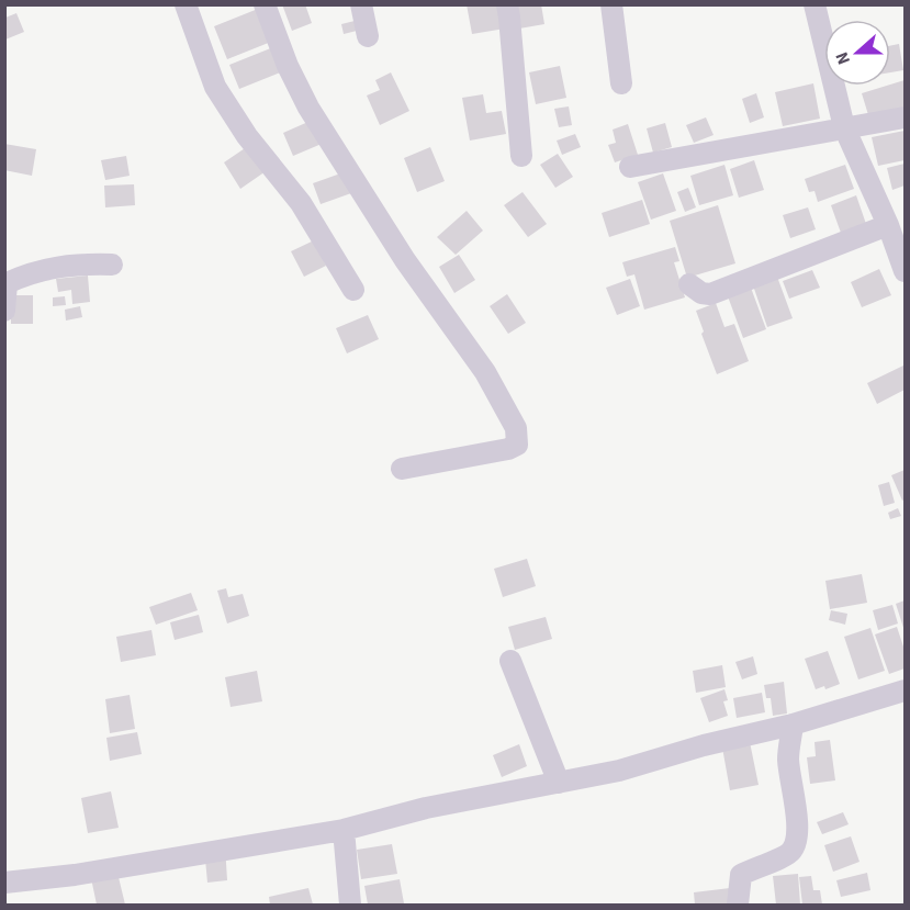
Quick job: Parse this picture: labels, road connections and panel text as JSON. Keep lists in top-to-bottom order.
{
  "north": "left"
}
